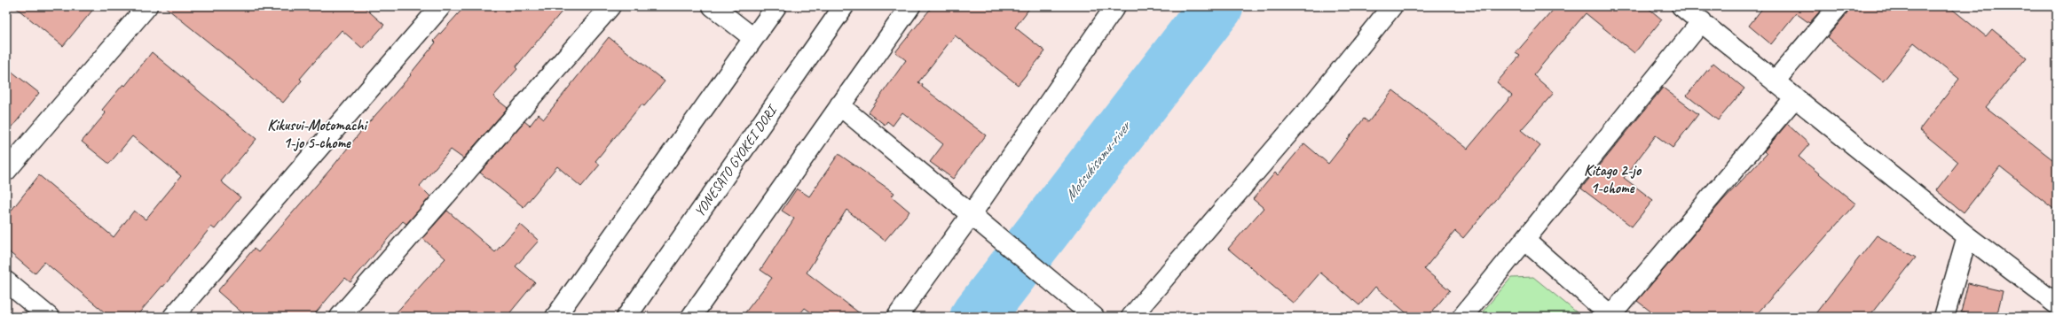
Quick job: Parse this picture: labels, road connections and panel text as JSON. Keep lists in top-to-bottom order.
{
  "streets": {
    "street": ["YONESATO GYOKEI DORI"]
  },
  "districts": ["Kikusui-Motomachi 1-jo 5-chome", "Kitago 2-jo 1-chome"],
  "water": ["Motsukisamu-river"]
}
